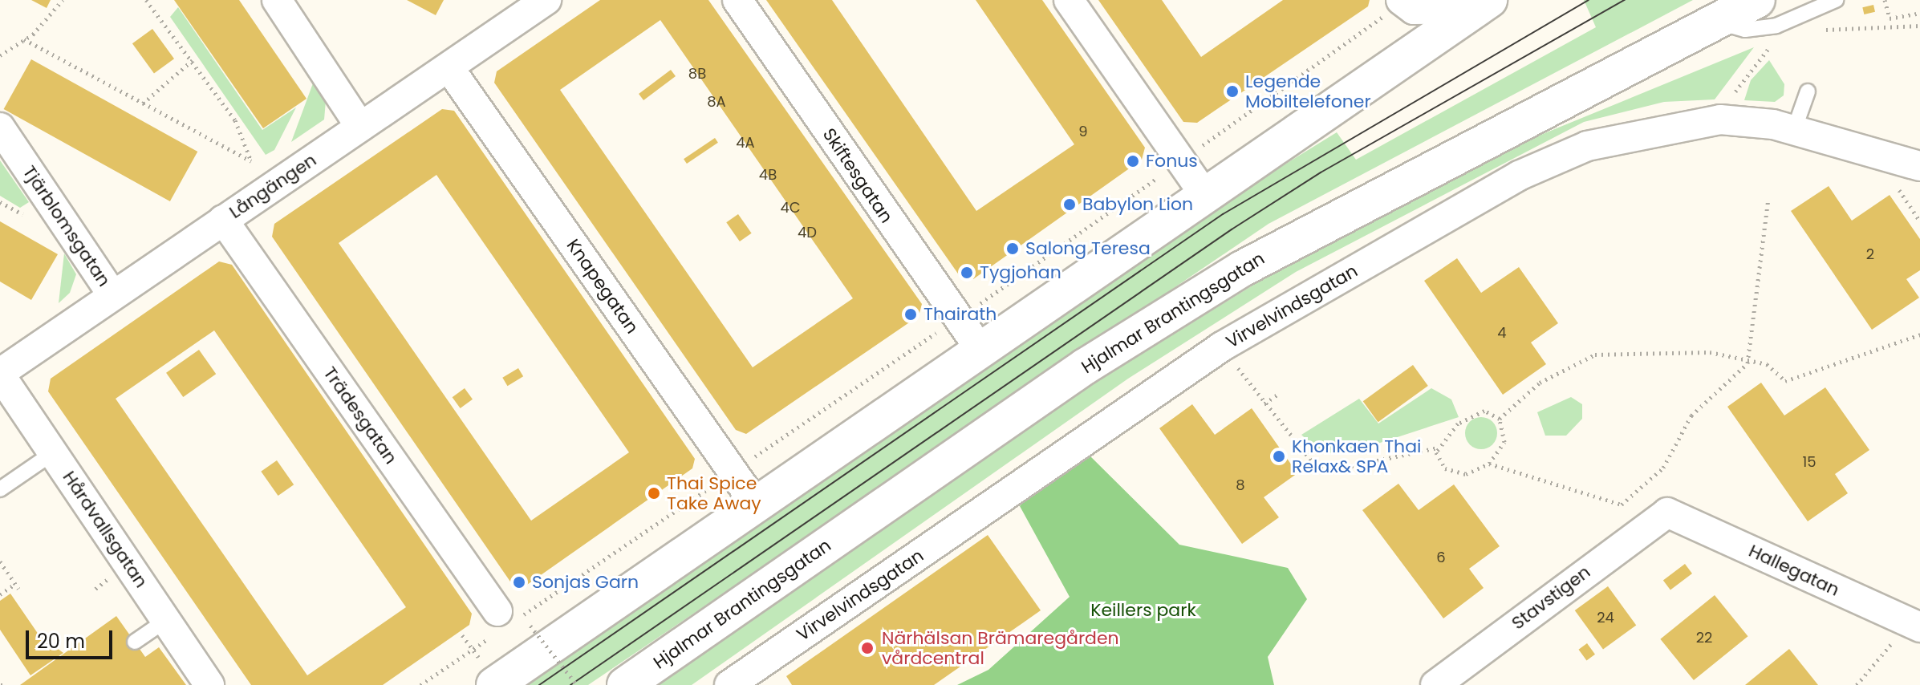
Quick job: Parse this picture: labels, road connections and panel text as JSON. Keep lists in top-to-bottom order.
{
  "streets": {
    "main road": ["Hjalmar Brantingsgatan"],
    "street": [
      "Skiftesgatan",
      "Långängen",
      "Tjärblomsgatan",
      "Knapegatan",
      "Virvelvindsgatan",
      "Trädesgatan",
      "Hårdvallsgatan",
      "Hallegatan",
      "Stavstigen"
    ]
  },
  "crossings": [
    ["Långängen", "Tjärblomsgatan"],
    ["Långängen", "Knapegatan"],
    ["Långängen", "Trädesgatan"],
    ["Långängen", "Hårdvallsgatan"],
    ["Hallegatan", "Stavstigen"]
  ],
  "parks": ["Keillers park"],
  "places": [
    "Legende Mobiltelefoner",
    "Fonus",
    "Babylon Lion",
    "Salong Teresa",
    "Tygjohan",
    "Thairath",
    "Khonkaen Thai Relax& SPA",
    "Thai Spice Take Away",
    "Sonjas Garn",
    "Närhälsan Brämaregården vårdcentral"
  ],
  "house_numbers": [
    "8B",
    "8A",
    "9",
    "4A",
    "4B",
    "4C",
    "4D",
    "2",
    "4",
    "15",
    "8",
    "6",
    "24",
    "22"
  ],
  "scale_bar": "20 m"
}
